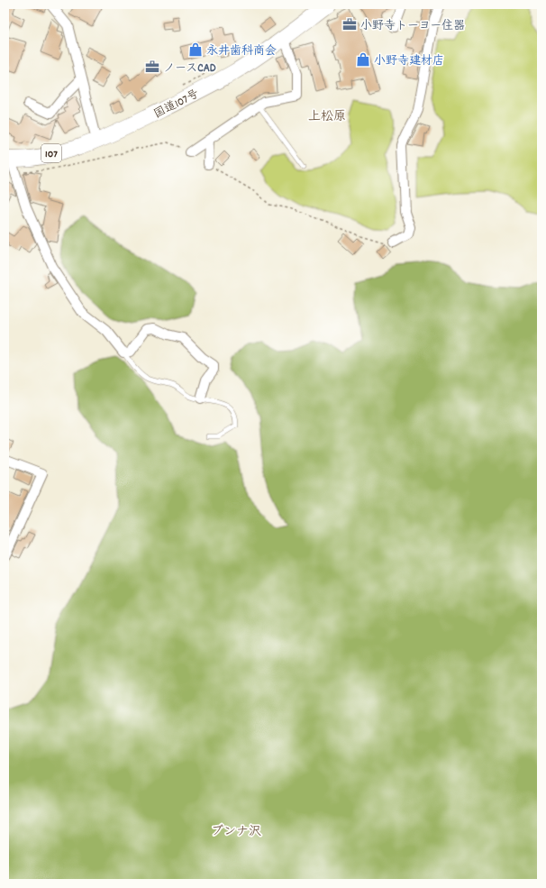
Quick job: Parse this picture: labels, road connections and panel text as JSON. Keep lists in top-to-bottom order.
{
  "streets": {
    "highway": ["国道107号", "107"]
  },
  "districts": ["上松原", "ブンナ沢"],
  "places": {
    "office": ["小野寺トーヨー住器", "ノースCAD"],
    "shop": ["永井歯科商会", "小野寺建材店"]
  }
}
